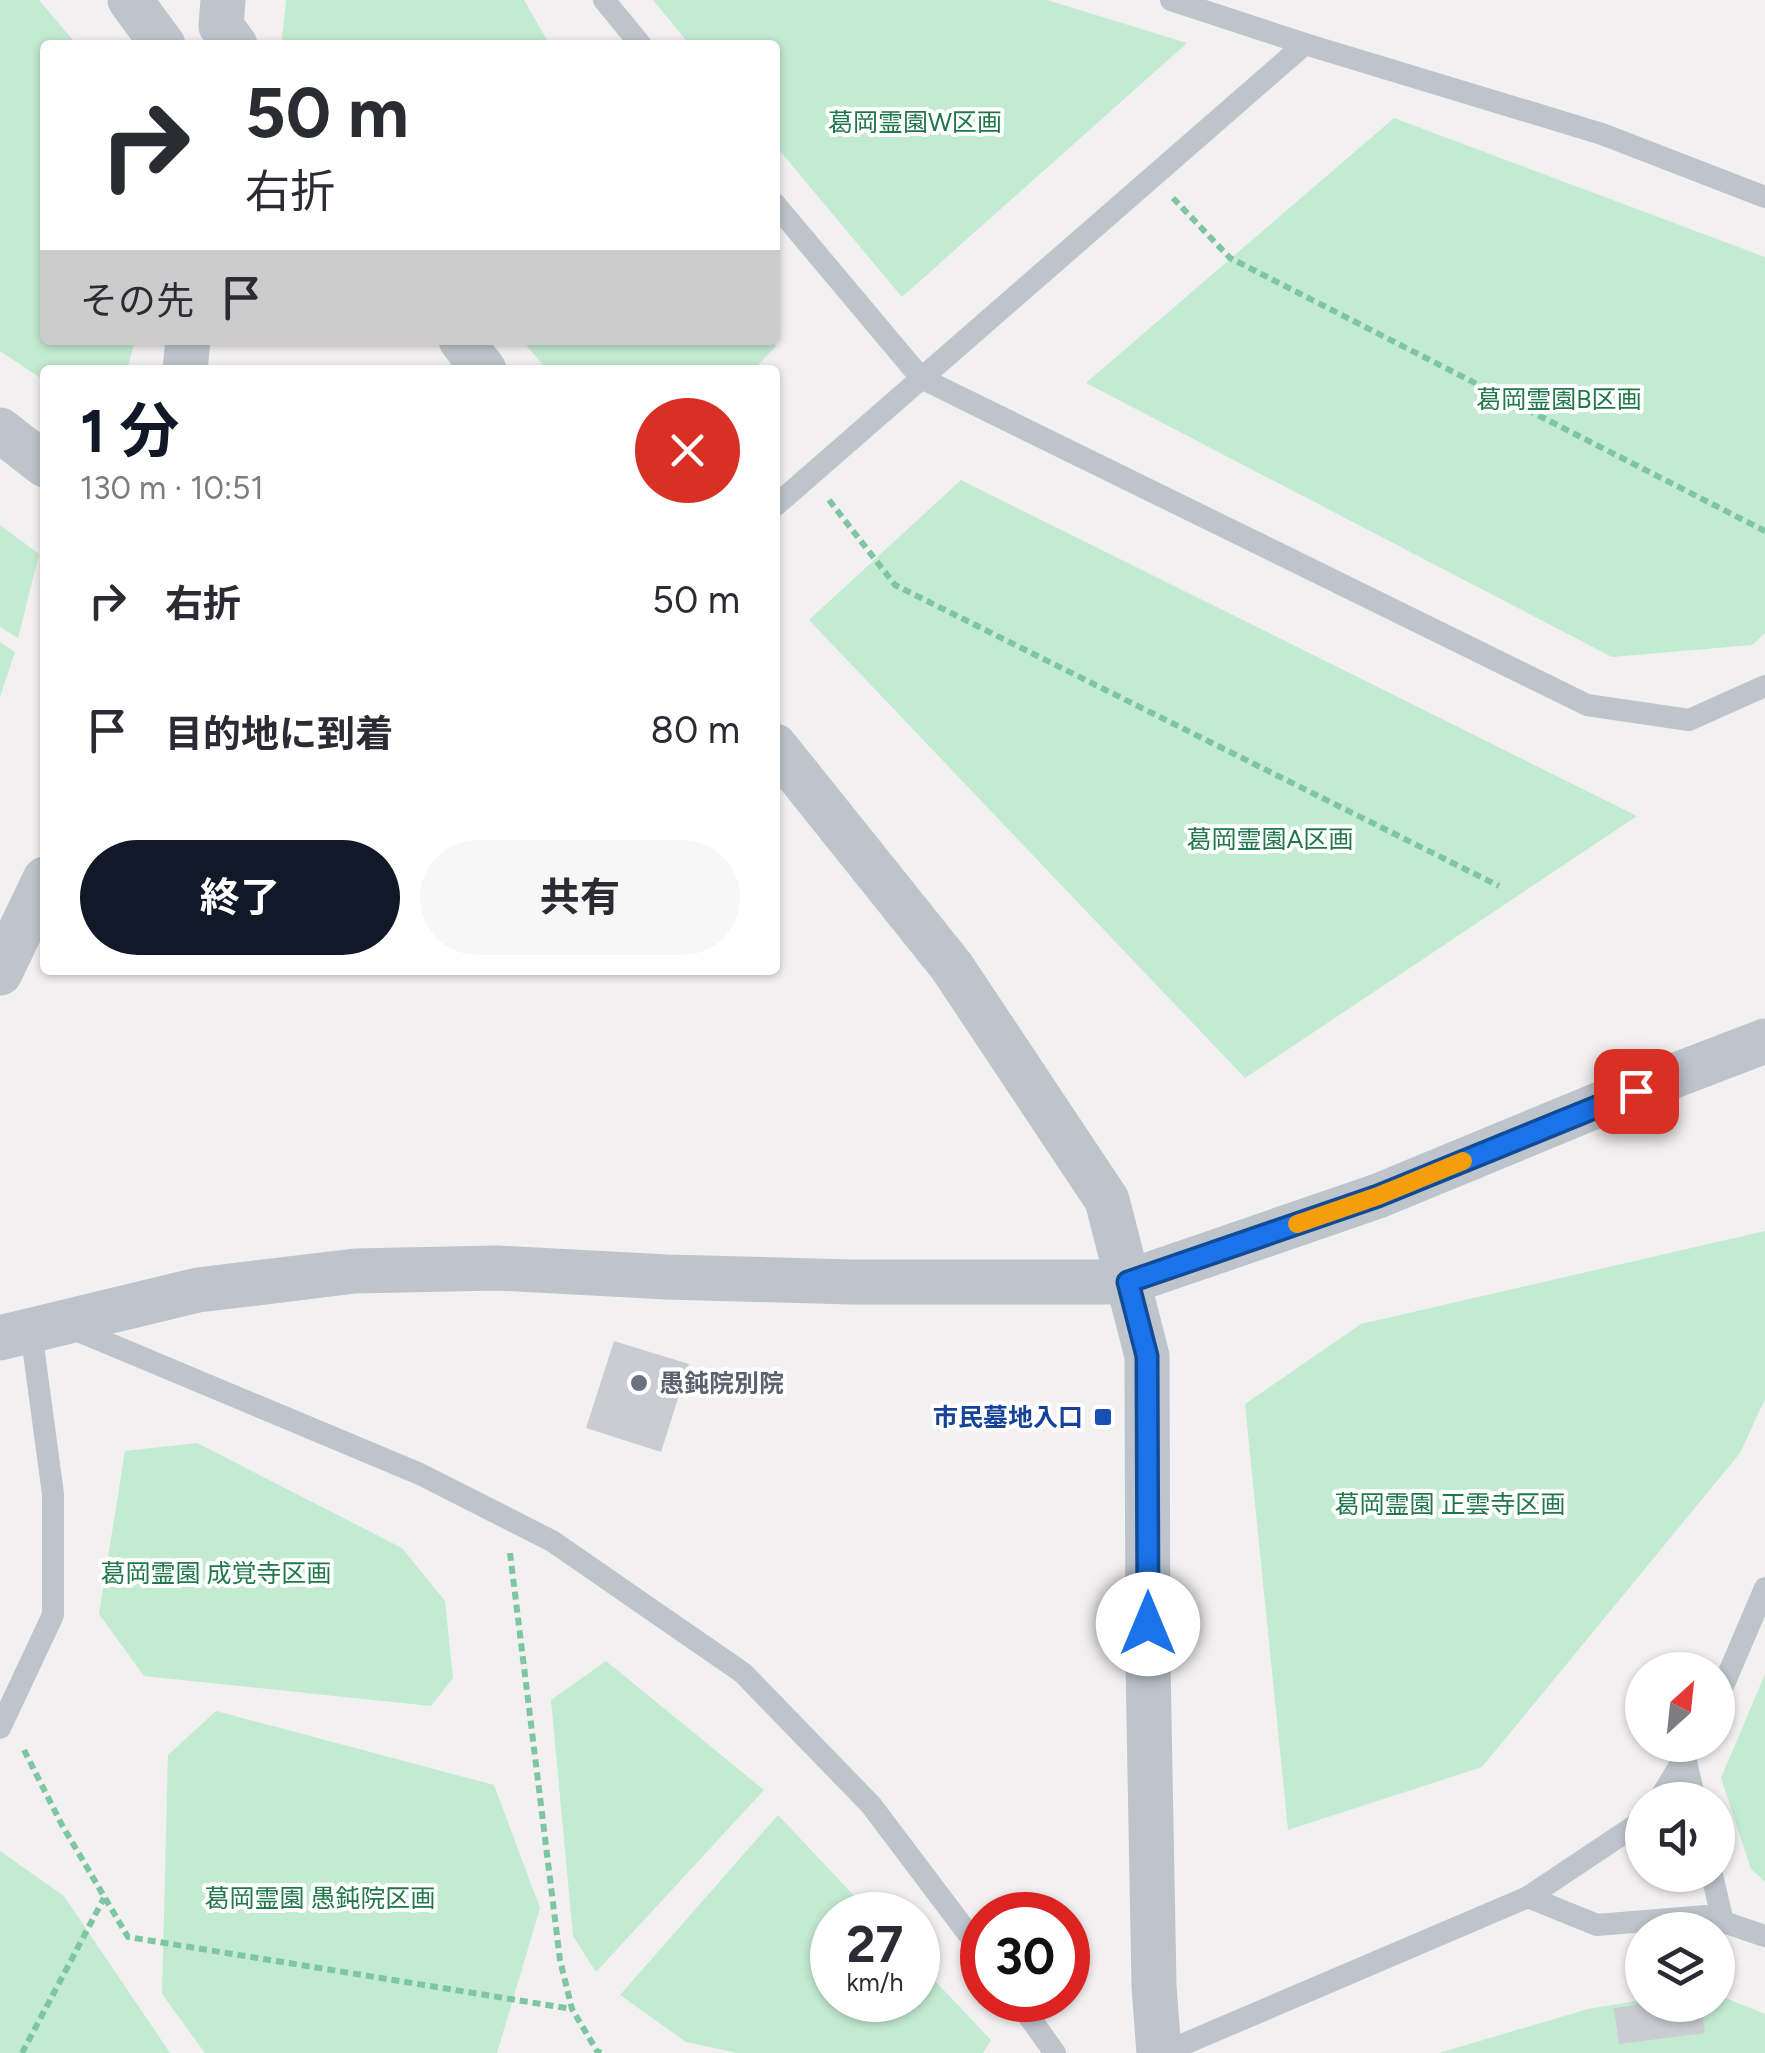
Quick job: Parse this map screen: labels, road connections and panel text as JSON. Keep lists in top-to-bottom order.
{
  "parks": [
    "葛岡霊園W区画",
    "葛岡霊園B区画",
    "葛岡霊園A区画",
    "葛岡霊園 正雲寺区画",
    "葛岡霊園 成覚寺区画",
    "葛岡霊園 愚鈍院区画"
  ],
  "places": {
    "other": ["愚鈍院別院"],
    "transit": ["市民墓地入口"]
  },
  "north": "top right",
  "page": {
    "turn": ["50 m", "右折"],
    "then": "その先",
    "heading": ["1 分", "130 m · 10:51"],
    "list": [
      {
        "name": "右折",
        "value": "50 m"
      },
      {
        "name": "目的地に到着",
        "value": "80 m"
      }
    ],
    "buttons": ["終了", "共有"],
    "speed": "27 km/h",
    "limit": "30"
  }
}
